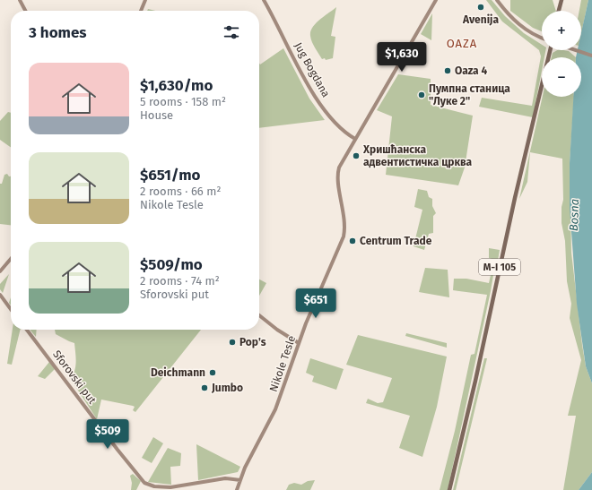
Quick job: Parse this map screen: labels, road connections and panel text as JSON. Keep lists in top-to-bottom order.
{
  "streets": {
    "main road": ["M-I 105"],
    "street": ["Jug Bogdana", "Nikole Tesle", "Sforovski put"]
  },
  "crossings": [
    ["Jug Bogdana", "Nikole Tesle"],
    ["Nikole Tesle", "Sforovski put"]
  ],
  "districts": ["OAZA"],
  "water": ["Bosna"],
  "places": [
    "Avenija",
    "Oaza 4",
    "Пумпна станица \"Луке 2\"",
    "Хришћанска адвентистичка црква",
    "Centrum Trade",
    "Pop's",
    "Deichmann",
    "Jumbo"
  ],
  "page": {
    "map_buttons": ["+", "−"],
    "heading": "3 homes",
    "price": ["$1,630", "$651", "$509"],
    "list": [
      {
        "name": "$1,630/mo",
        "note": "5 rooms · 158 m² · House"
      },
      {
        "name": "$651/mo",
        "note": "2 rooms · 66 m² · Nikole Tesle"
      },
      {
        "name": "$509/mo",
        "note": "2 rooms · 74 m² · Sforovski put"
      }
    ]
  }
}
